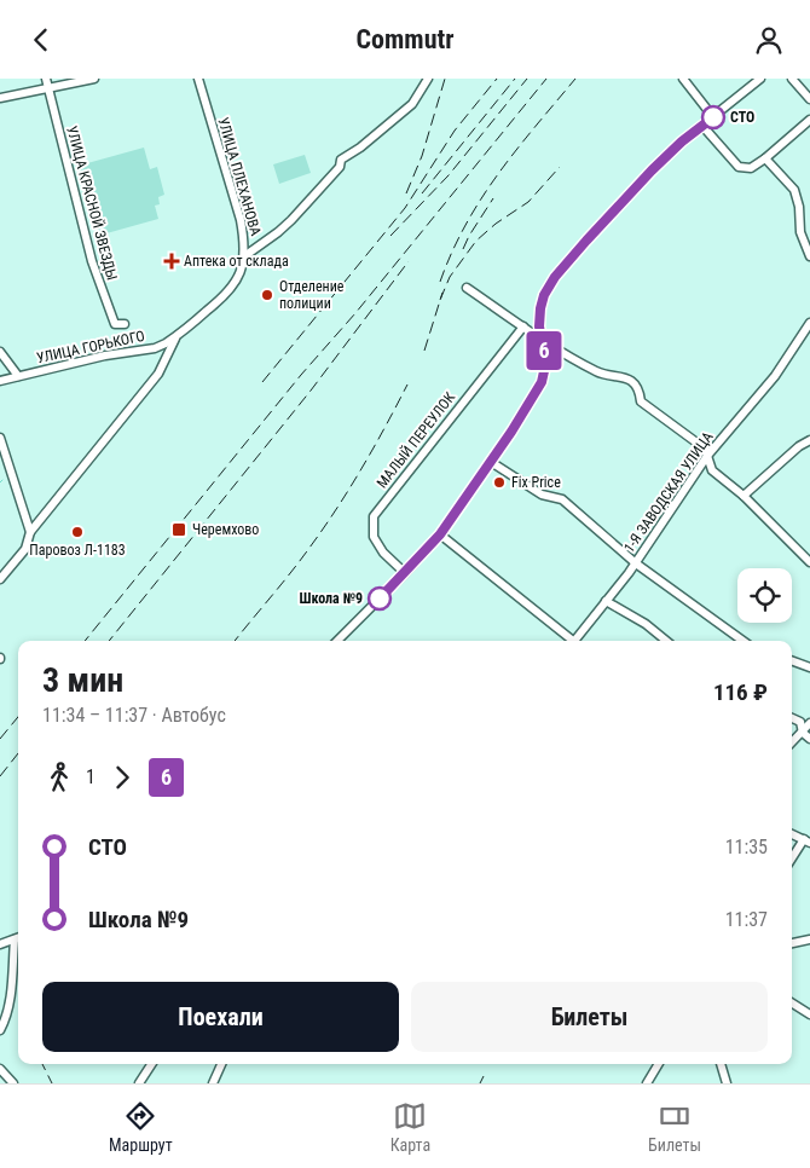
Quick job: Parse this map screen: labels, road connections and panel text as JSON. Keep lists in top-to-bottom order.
{
  "streets": {
    "street": [
      "УЛИЦА ПЛЕХАНОВА",
      "УЛИЦА КРАСНОЙ ЗВЕЗДЫ",
      "УЛИЦА ГОРЬКОГО",
      "МАЛЫЙ ПЕРЕУЛОК",
      "1-Я ЗАВОДСКАЯ УЛИЦА"
    ]
  },
  "crossings": [
    ["УЛИЦА ПЛЕХАНОВА", "УЛИЦА ГОРЬКОГО"]
  ],
  "places": {
    "other": [
      "СТО",
      "Отделение полиции",
      "Fix Price",
      "Паровоз Л-1183",
      "Школа №9"
    ],
    "health": ["Аптека от склада"],
    "transit": ["Черемхово"]
  },
  "lines": ["bus line 6"],
  "page": {
    "header": "Commutr",
    "on_map": "6",
    "heading": ["3 мин", "11:34 – 11:37 · Автобус", "116 ₽"],
    "legs": ["1", "6"],
    "list": [
      {
        "name": "СТО",
        "value": "11:35"
      },
      {
        "name": "Школа №9",
        "value": "11:37"
      }
    ],
    "buttons": ["Поехали", "Билеты"],
    "tabs": ["Маршрут", "Карта", "Билеты"]
  }
}
